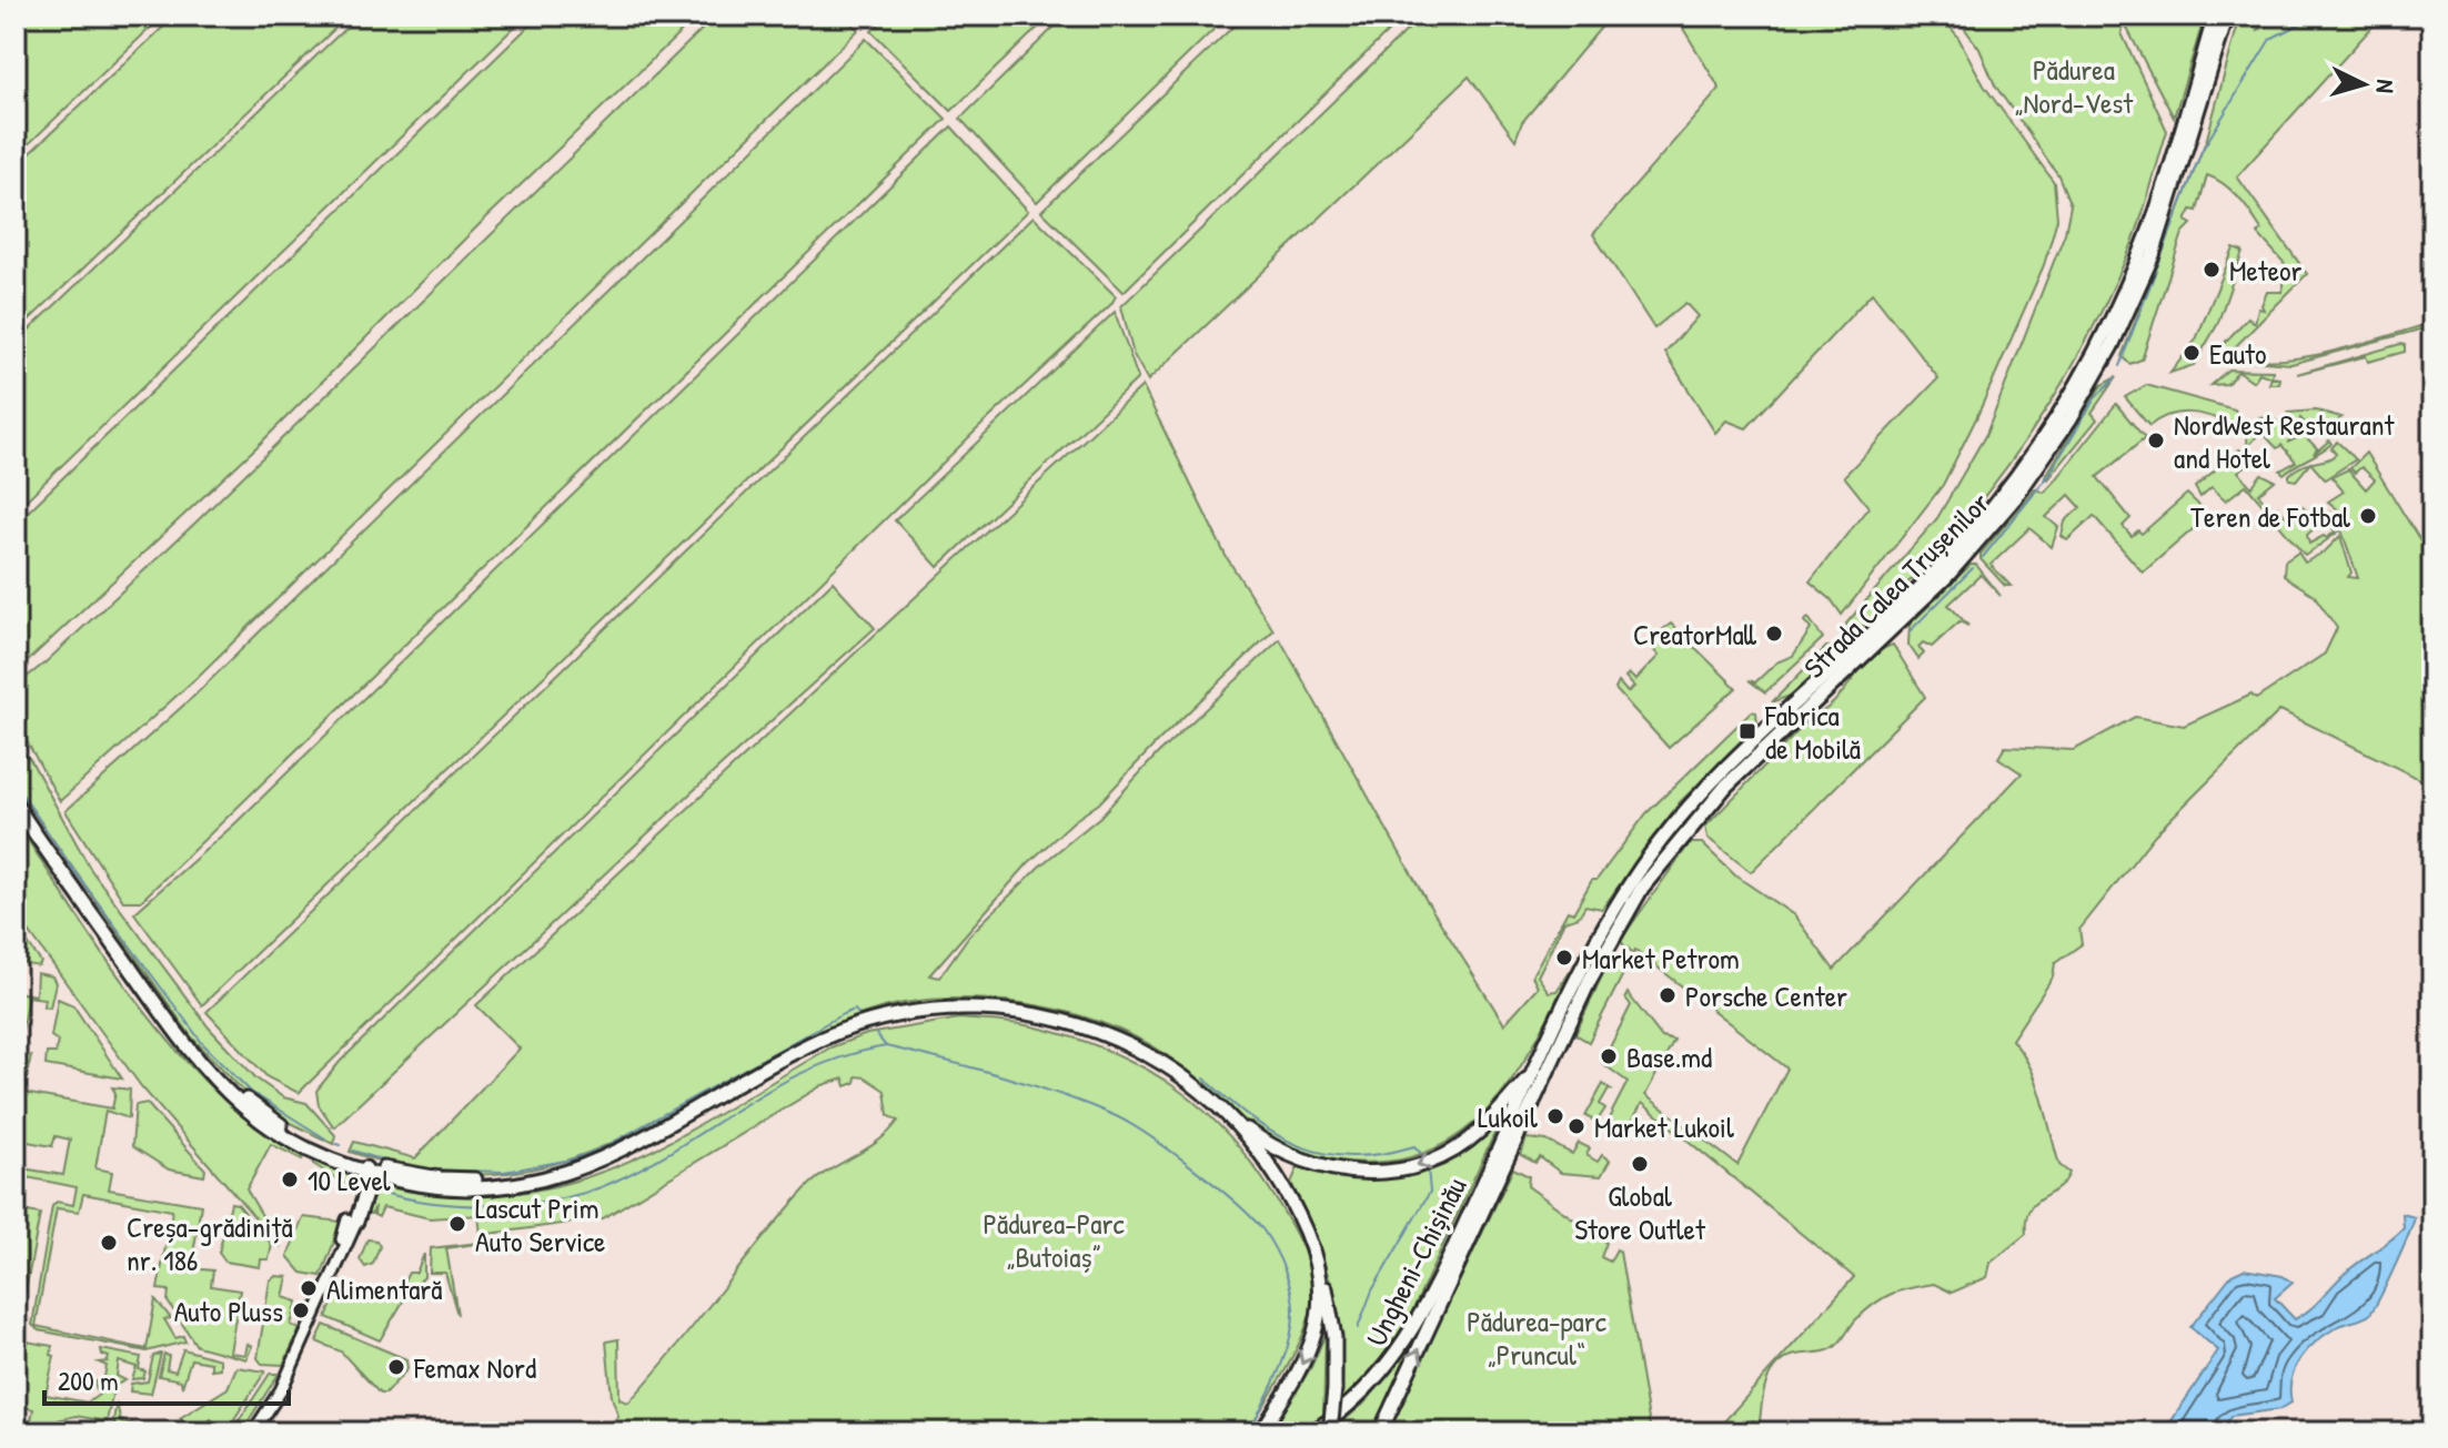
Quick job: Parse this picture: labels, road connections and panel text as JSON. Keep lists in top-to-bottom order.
{
  "streets": {
    "highway": ["Strada Calea Trușenilor", "Ungheni-Chișinău"]
  },
  "crossings": [
    ["Strada Calea Trușenilor", "Ungheni-Chișinău"]
  ],
  "parks": ["Pădurea „Nord-Vest", "Pădurea-Parc „Butoiaș”", "Pădurea-parc „Pruncul“"],
  "places": {
    "other": [
      "Meteor",
      "Eauto",
      "NordWest Restaurant and Hotel",
      "Teren de Fotbal",
      "CreatorMall",
      "Market Petrom",
      "Porsche Center",
      "Base.md",
      "Lukoil",
      "Market Lukoil",
      "Global Store Outlet",
      "10 Level",
      "Lascut Prim Auto Service",
      "Creșa-grădiniță nr. 186",
      "Alimentară",
      "Auto Pluss",
      "Femax Nord"
    ],
    "transit": ["Fabrica de Mobilă"]
  },
  "scale_bar": "200 m",
  "north": "right"
}
